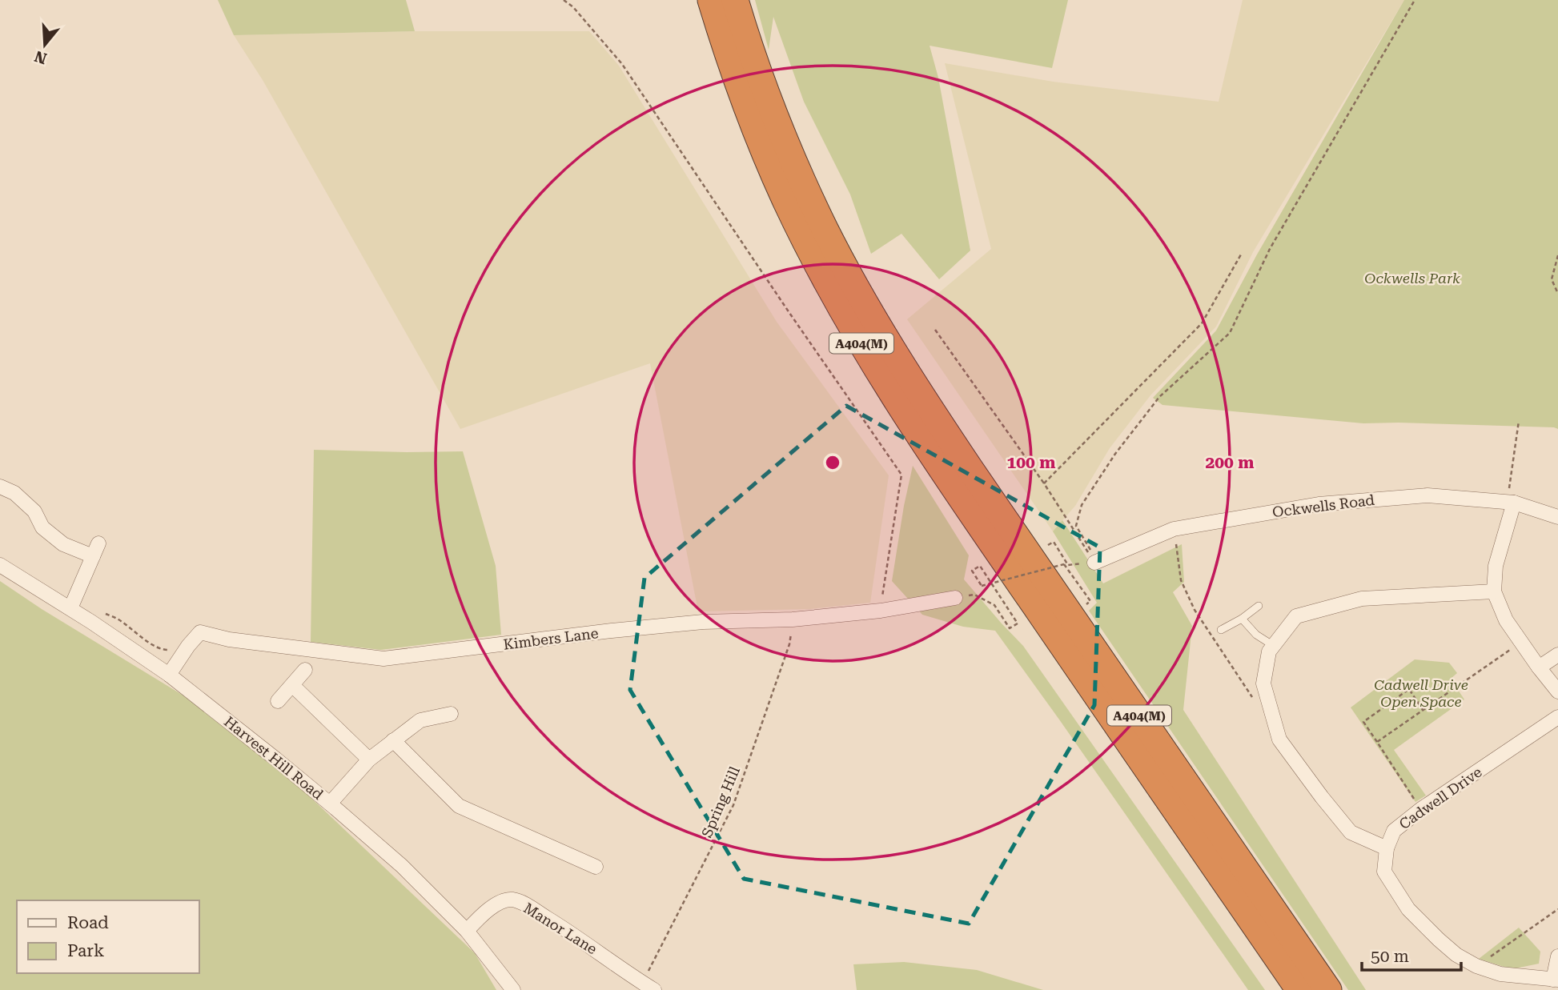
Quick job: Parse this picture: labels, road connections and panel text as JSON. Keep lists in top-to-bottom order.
{
  "streets": {
    "highway": ["A404(M)"],
    "street": [
      "Ockwells Road",
      "Kimbers Lane",
      "Harvest Hill Road",
      "Cadwell Drive",
      "Manor Lane"
    ],
    "path": ["Spring Hill"]
  },
  "crossings": [
    ["Kimbers Lane", "Harvest Hill Road"],
    ["Kimbers Lane", "Spring Hill"],
    ["Harvest Hill Road", "Manor Lane"],
    ["Spring Hill", "Manor Lane"]
  ],
  "parks": ["Ockwells Park", "Cadwell Drive Open Space"],
  "legend": ["Road", "Park"],
  "scale_bar": "50 m",
  "north": "bottom",
  "rings": ["100 m", "200 m"]
}
